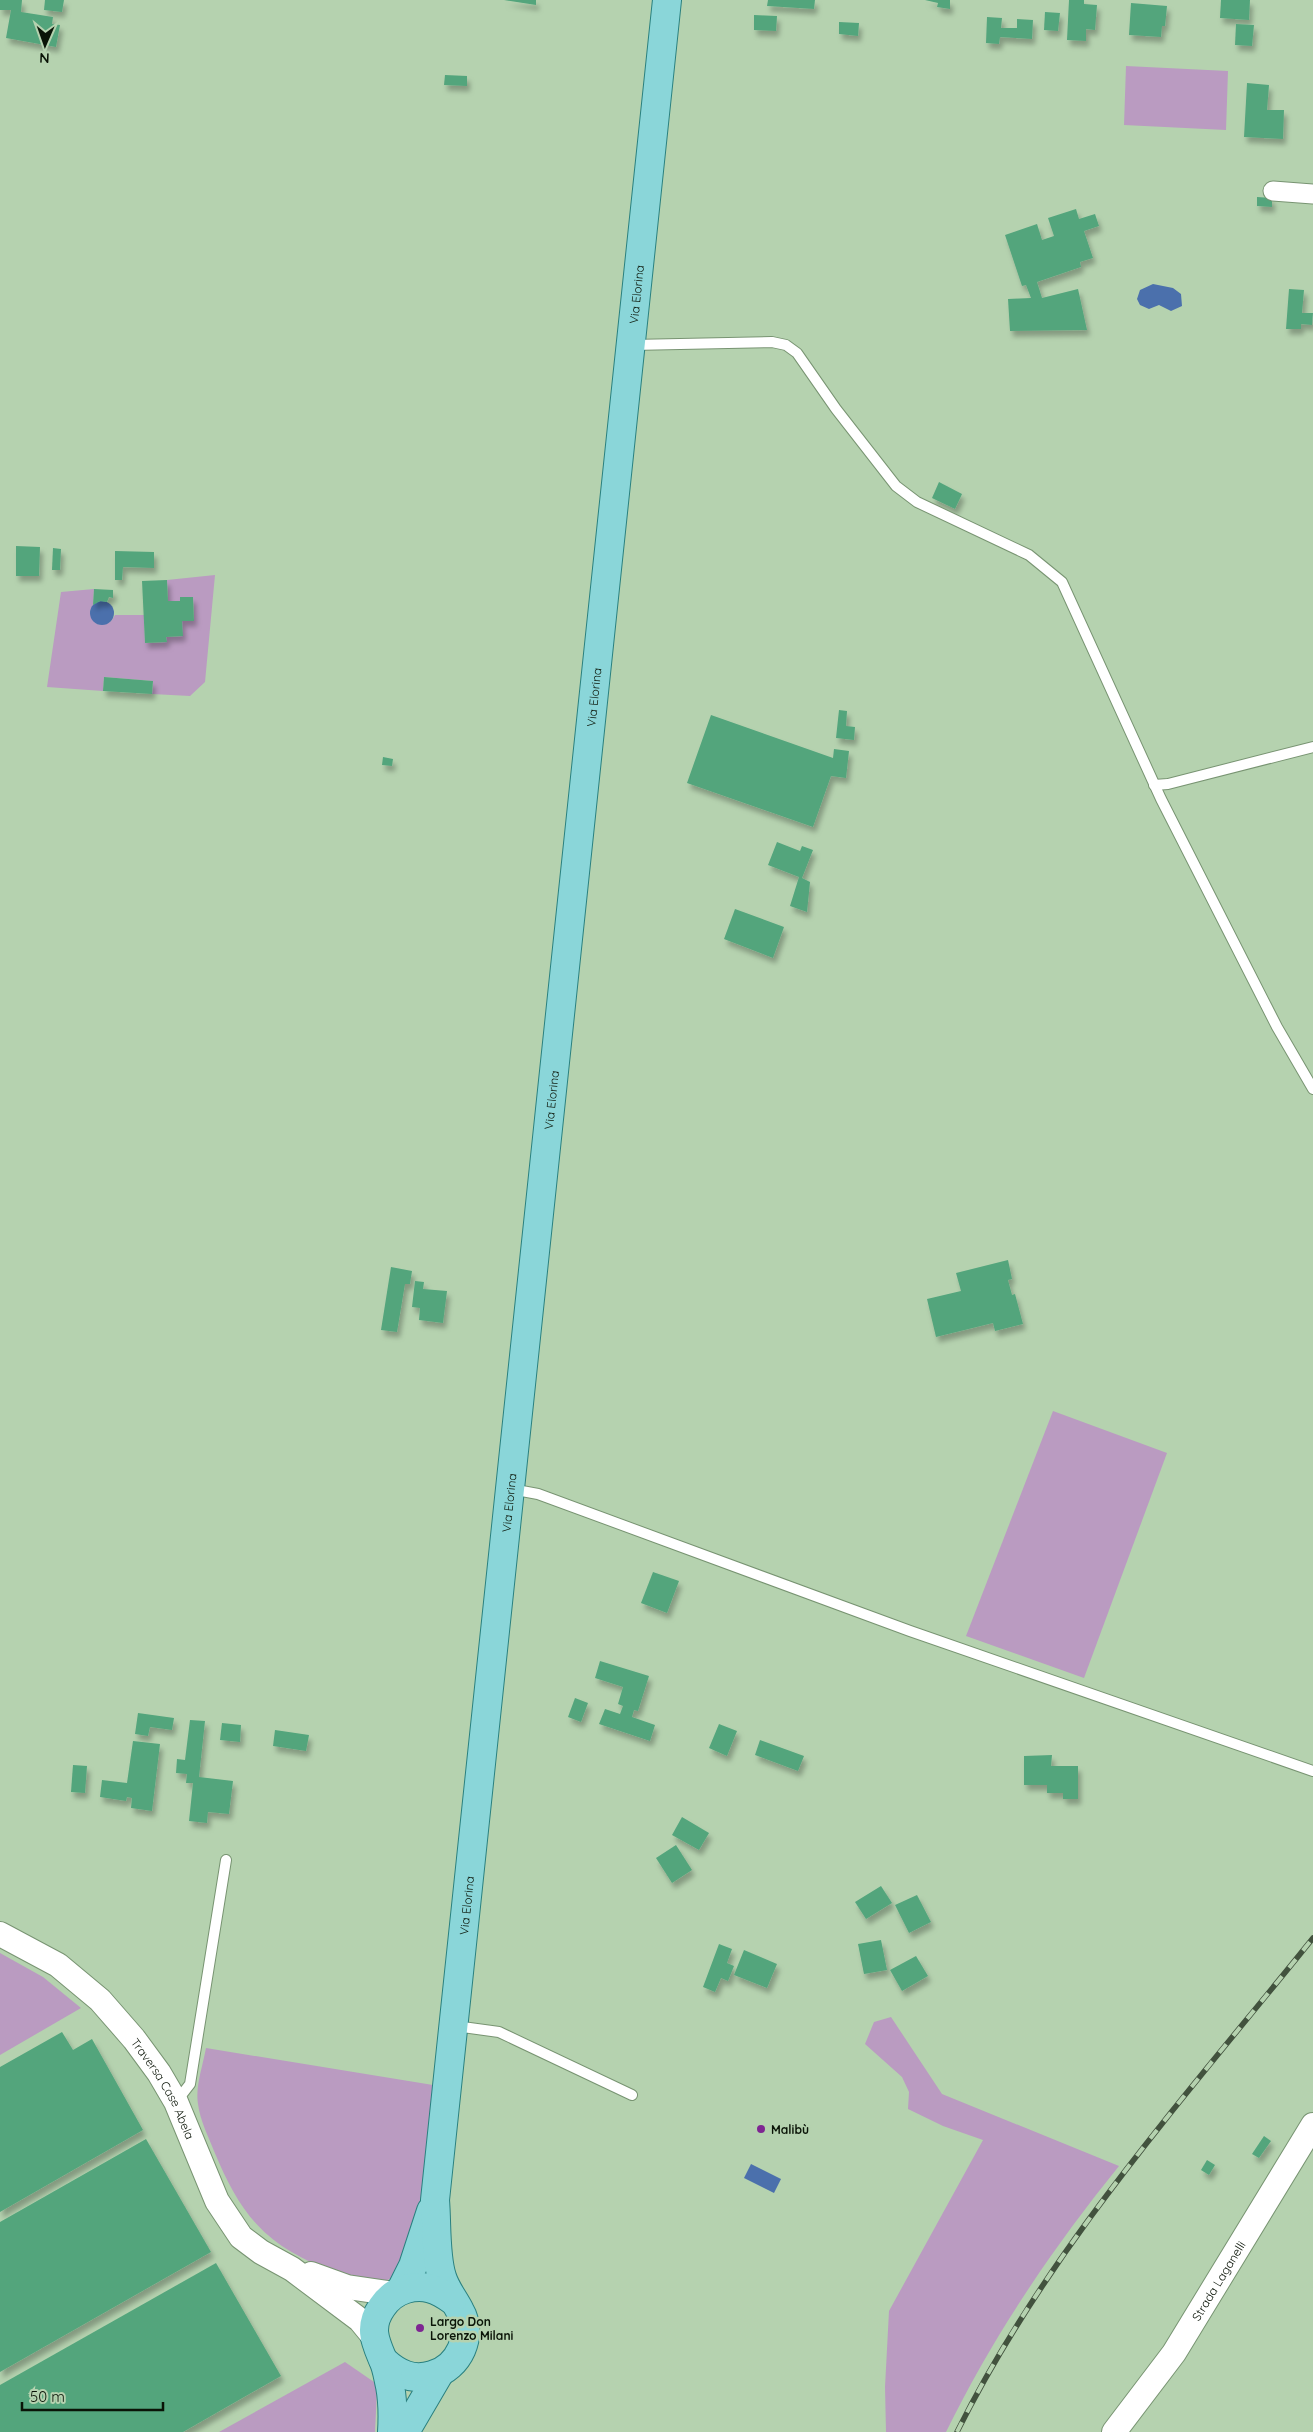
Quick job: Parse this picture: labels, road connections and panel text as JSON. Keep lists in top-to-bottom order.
{
  "streets": {
    "main road": ["Via Elorina"],
    "street": ["Traversa Case Abela", "Strada Laganelli"]
  },
  "places": ["Malibù", "Largo Don Lorenzo Milani"],
  "scale_bar": "50 m",
  "north": "bottom"
}
